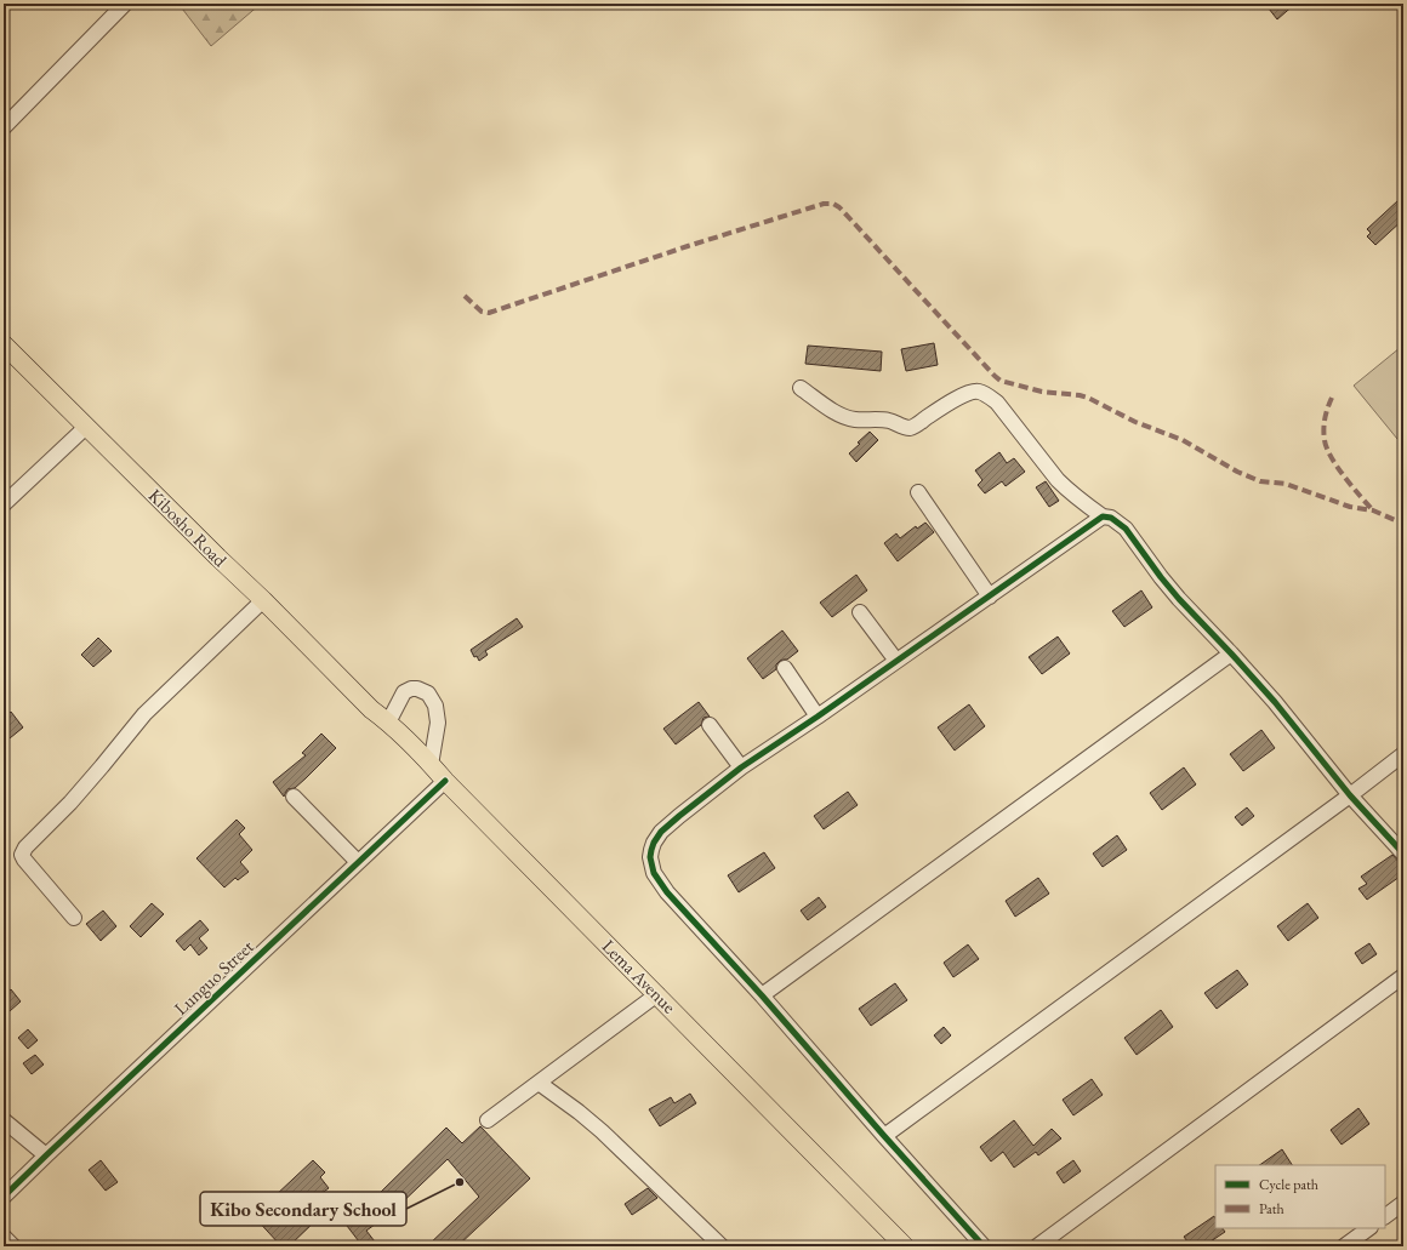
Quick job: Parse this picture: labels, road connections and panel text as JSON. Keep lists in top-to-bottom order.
{
  "streets": {
    "main road": ["Kibosho Road", "Lema Avenue"],
    "street": ["Lunguo Street"]
  },
  "crossings": [
    ["Kibosho Road", "Lema Avenue"],
    ["Lema Avenue", "Lunguo Street"]
  ],
  "places": ["Kibo Secondary School"],
  "legend": ["Cycle path", "Path"]
}
